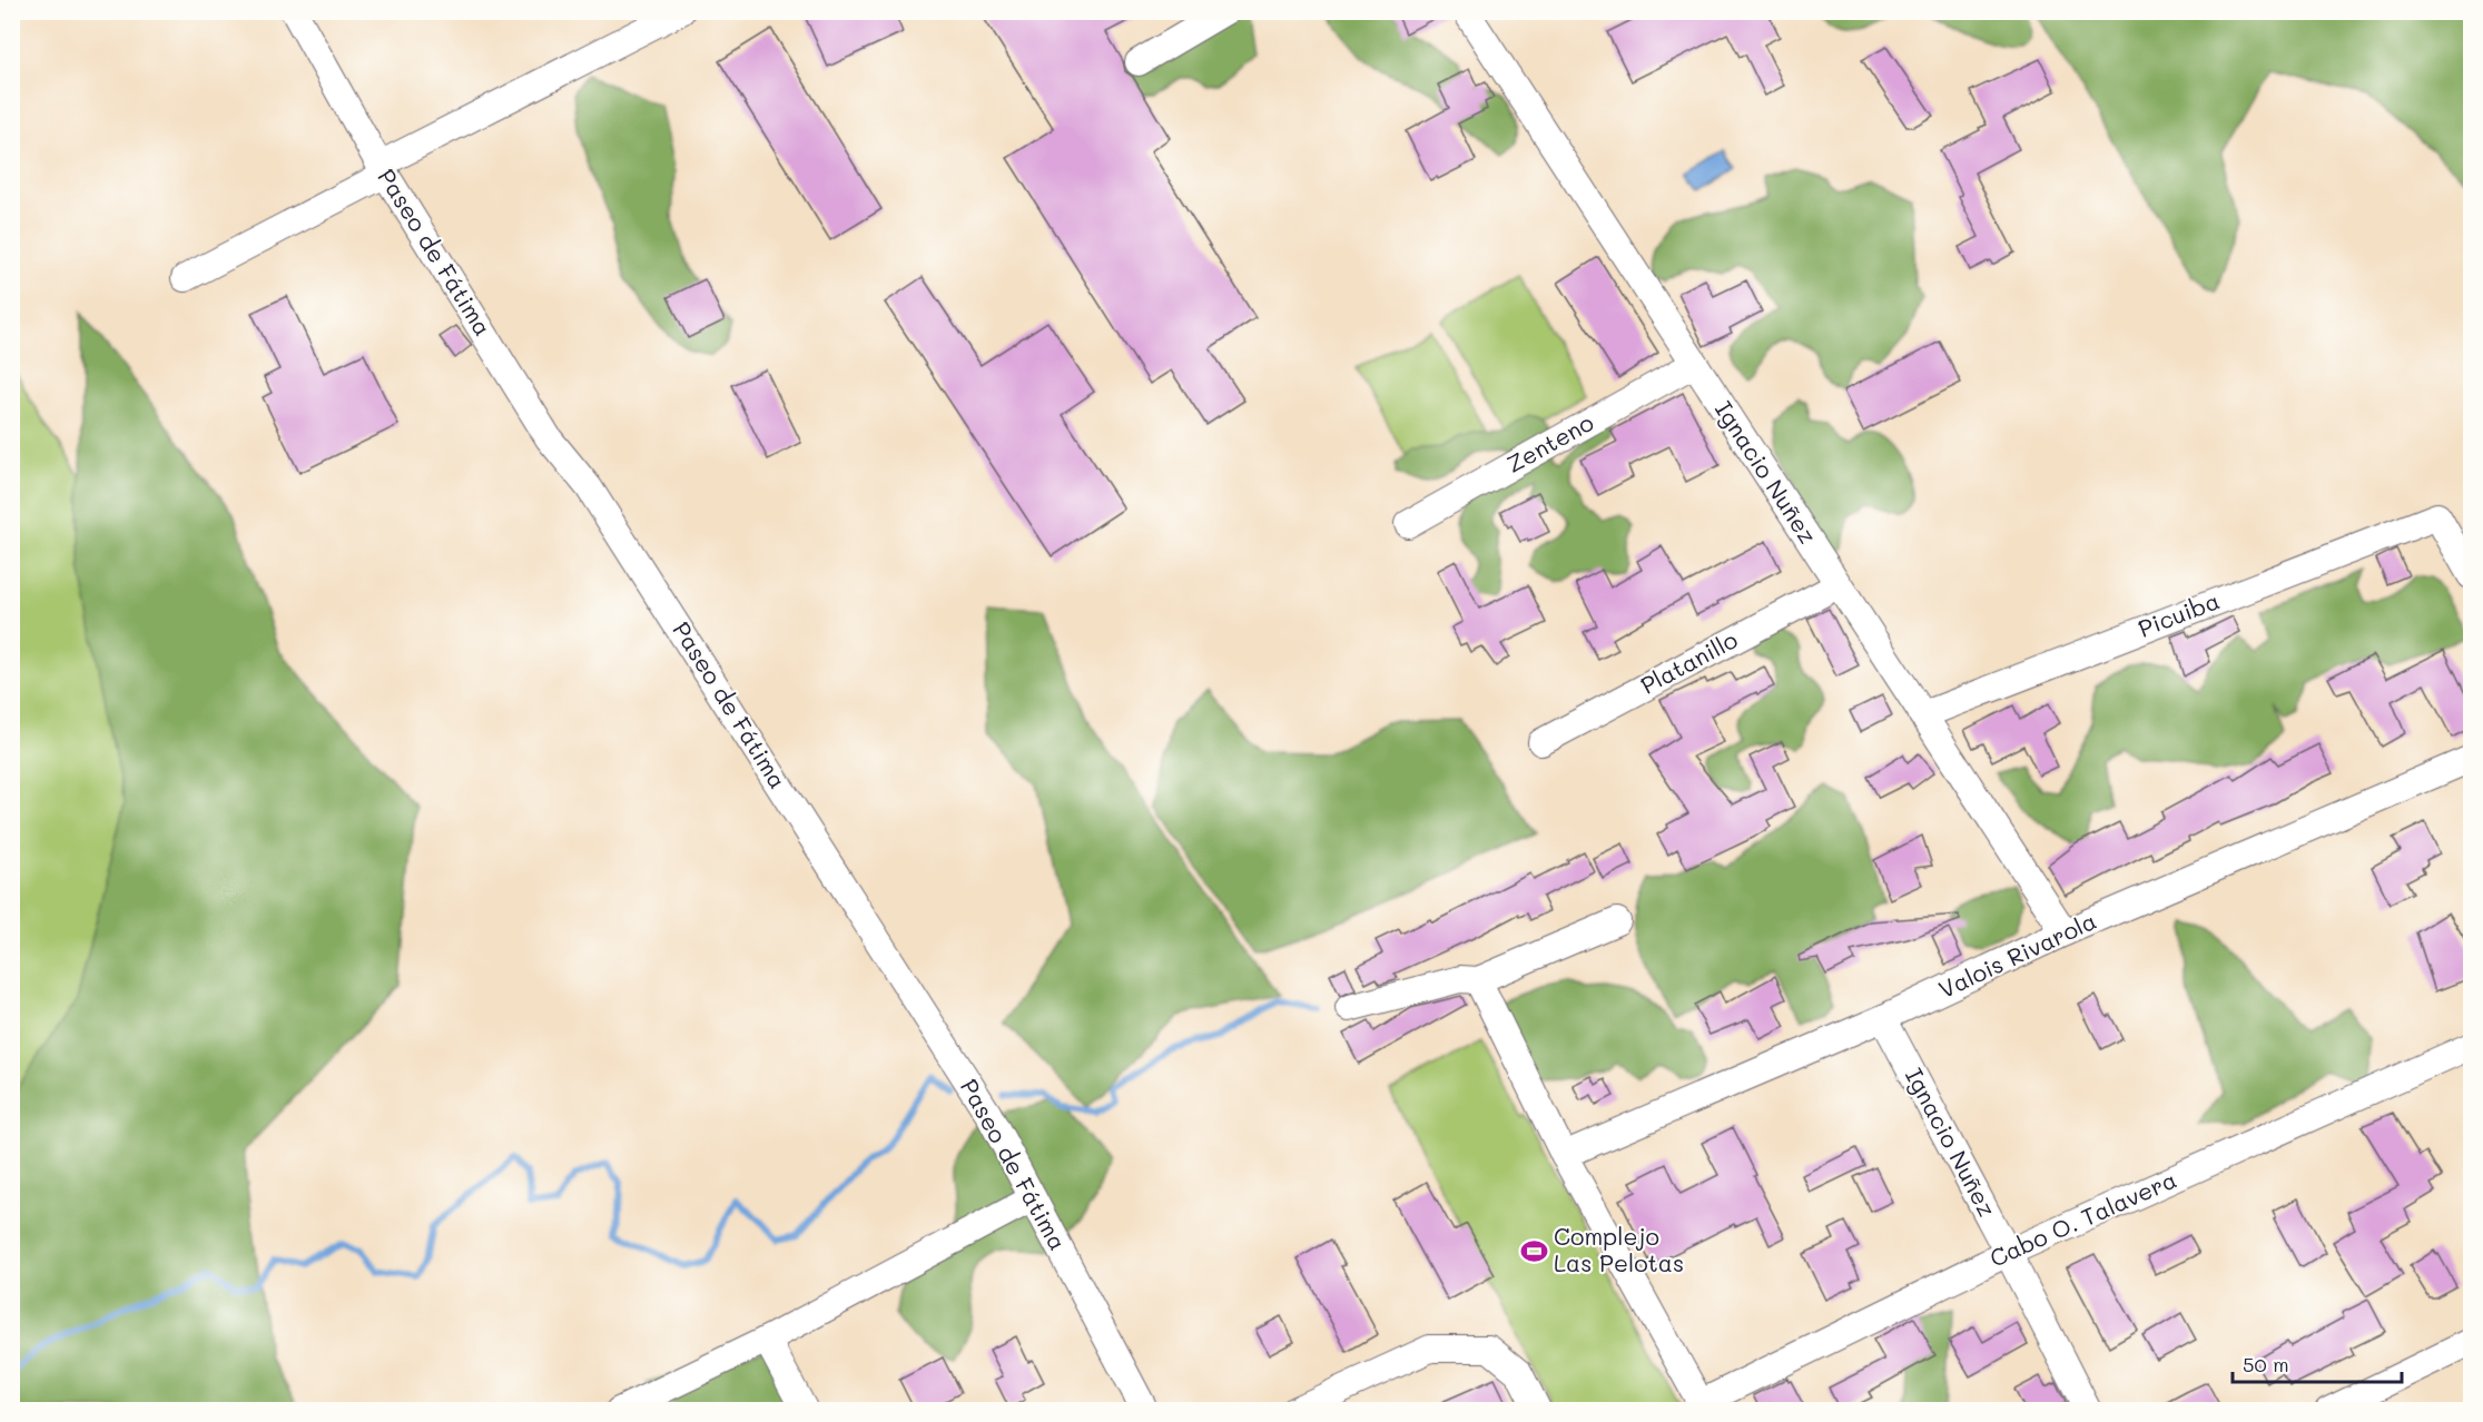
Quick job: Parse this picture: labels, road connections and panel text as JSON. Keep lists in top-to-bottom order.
{
  "streets": {
    "street": [
      "Paseo de Fátima",
      "Zenteno",
      "Ignacio Nuñez",
      "Picuiba",
      "Platanillo",
      "Valois Rivarola",
      "Cabo O. Talavera"
    ]
  },
  "crossings": [
    ["Zenteno", "Ignacio Nuñez"],
    ["Ignacio Nuñez", "Picuiba"],
    ["Ignacio Nuñez", "Platanillo"],
    ["Ignacio Nuñez", "Valois Rivarola"],
    ["Ignacio Nuñez", "Cabo O. Talavera"]
  ],
  "places": {
    "sports": ["Complejo Las Pelotas"]
  },
  "scale_bar": "50 m"
}
